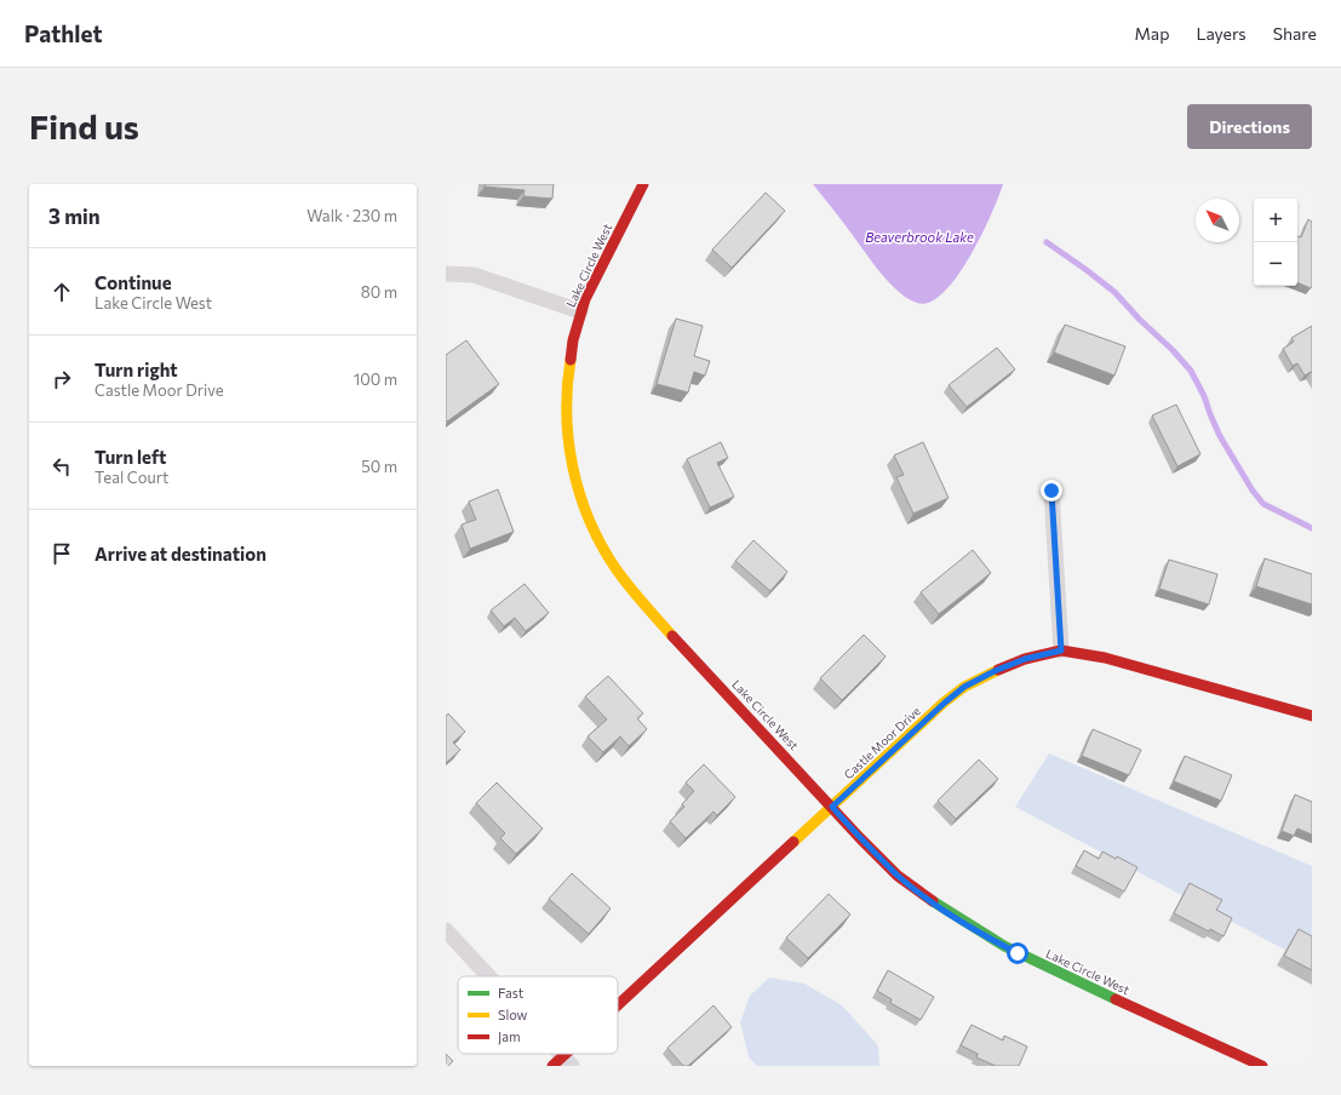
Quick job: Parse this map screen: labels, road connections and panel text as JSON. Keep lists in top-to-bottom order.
{
  "streets": {
    "street": ["Lake Circle West", "Castle Moor Drive"]
  },
  "crossings": [
    ["Lake Circle West", "Castle Moor Drive"]
  ],
  "water": ["Beaverbrook Lake"],
  "legend": ["Fast", "Slow", "Jam"],
  "north": "top left",
  "page": {
    "header": "Pathlet",
    "nav": ["Map", "Layers", "Share"],
    "buttons": "Directions",
    "title": "Find us",
    "heading": ["3 min", "Walk · 230 m"],
    "map_buttons": ["+", "−"],
    "list": [
      ["Continue", "Lake Circle West", "80 m"],
      ["Turn right", "Castle Moor Drive", "100 m"],
      ["Turn left", "Teal Court", "50 m"],
      "Arrive at destination"
    ]
  }
}
